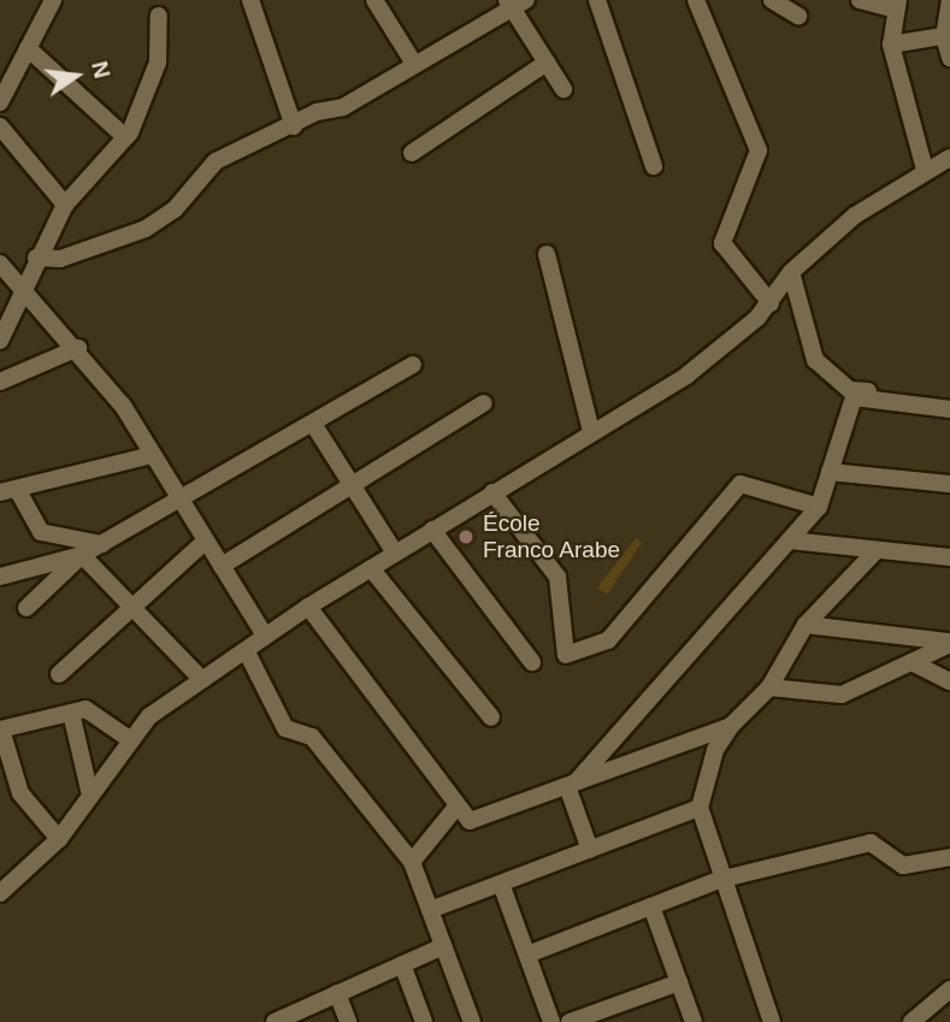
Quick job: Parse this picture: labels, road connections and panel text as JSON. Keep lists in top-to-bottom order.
{
  "places": ["École Franco Arabe"],
  "north": "right"
}
